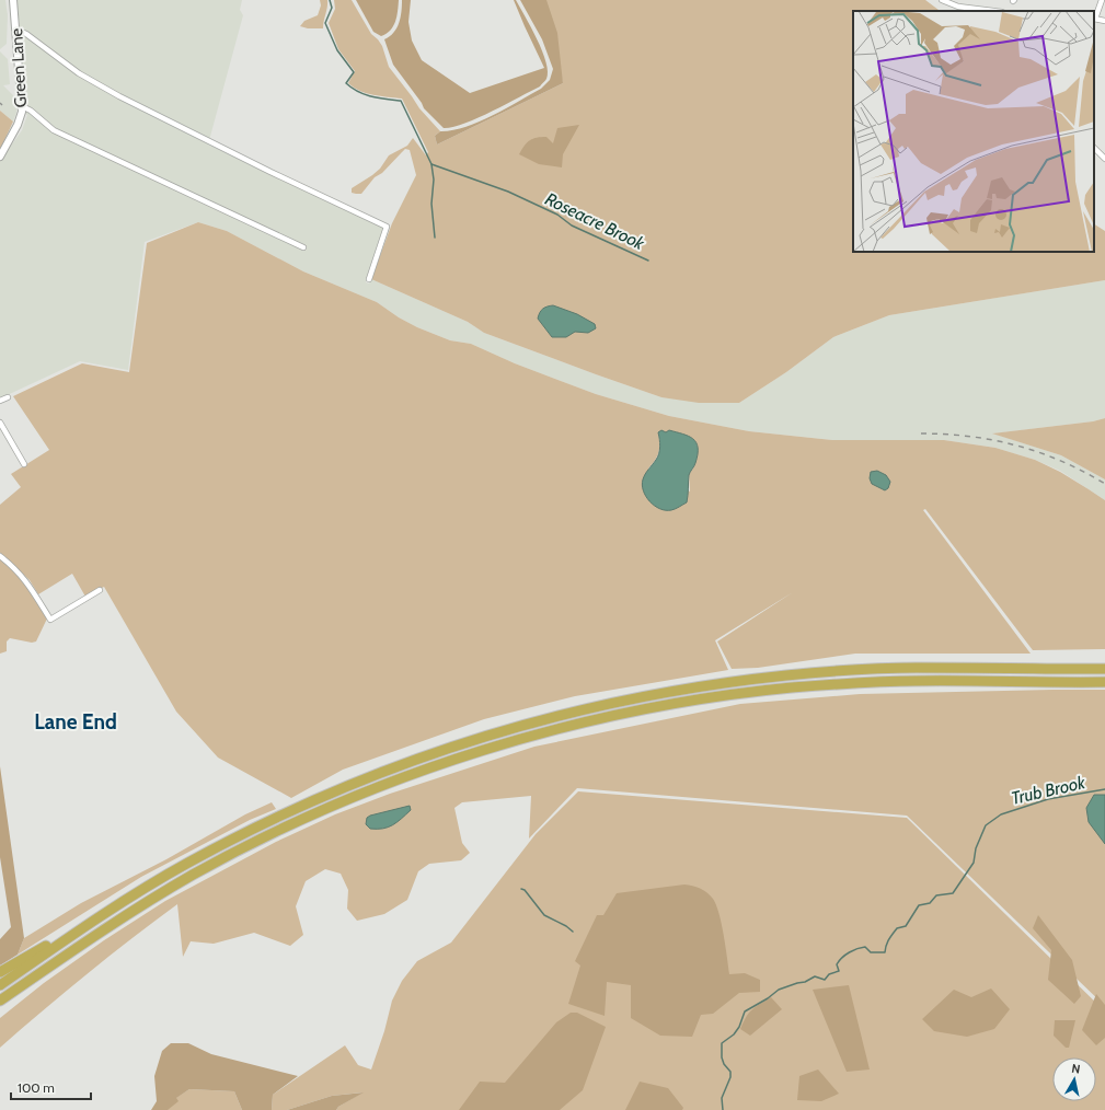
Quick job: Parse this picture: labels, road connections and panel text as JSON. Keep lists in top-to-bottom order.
{
  "streets": {
    "street": ["Green Lane"]
  },
  "districts": ["Lane End"],
  "water": ["Roseacre Brook", "Trub Brook"],
  "scale_bar": "100 m",
  "north": "top"
}
